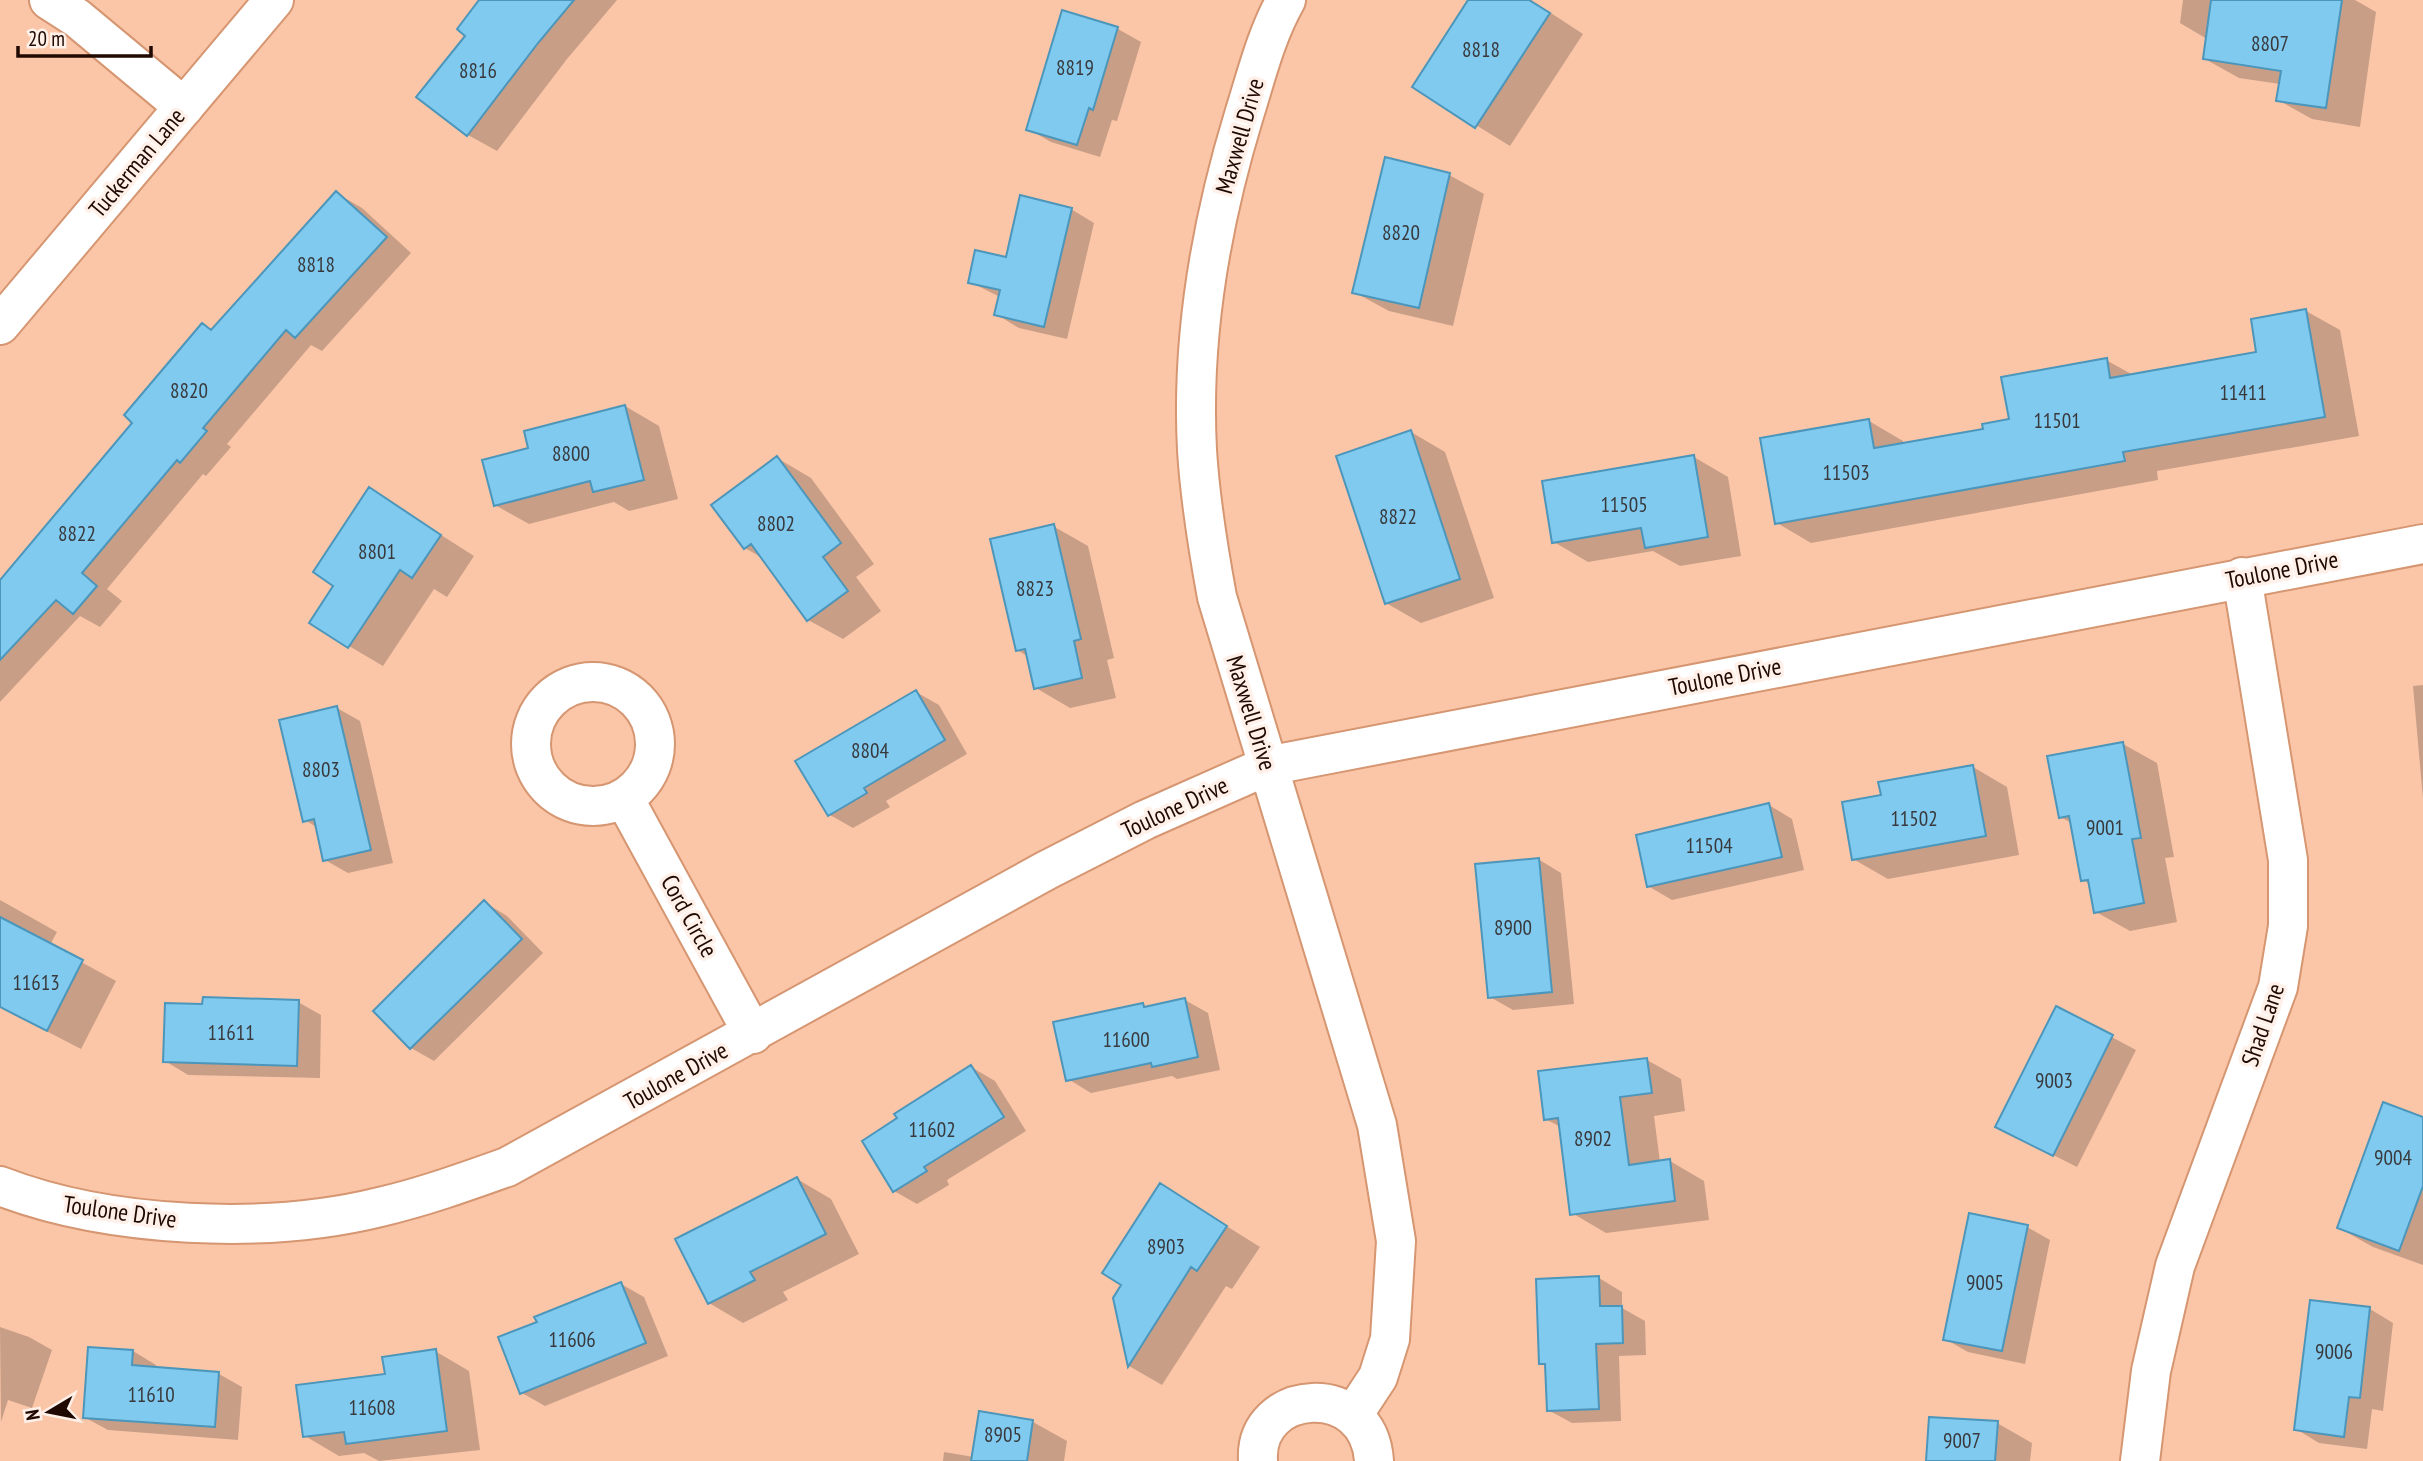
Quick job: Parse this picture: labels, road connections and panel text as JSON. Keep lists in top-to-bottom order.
{
  "streets": {
    "street": [
      "Maxwell Drive",
      "Tuckerman Lane",
      "Toulone Drive",
      "Cord Circle",
      "Shad Lane"
    ]
  },
  "crossings": [
    ["Maxwell Drive", "Toulone Drive"],
    ["Toulone Drive", "Cord Circle"],
    ["Toulone Drive", "Shad Lane"]
  ],
  "house_numbers": [
    "8807",
    "8818",
    "8819",
    "8816",
    "8820",
    "8818",
    "8820",
    "11411",
    "11501",
    "8800",
    "11503",
    "11505",
    "8822",
    "8802",
    "8822",
    "8801",
    "8823",
    "8804",
    "8803",
    "11502",
    "9001",
    "11504",
    "8900",
    "11613",
    "11611",
    "11600",
    "9003",
    "11602",
    "8902",
    "9004",
    "8903",
    "9005",
    "11606",
    "9006",
    "11610",
    "11608",
    "8905",
    "9007"
  ],
  "scale_bar": "20 m",
  "north": "left"
}
